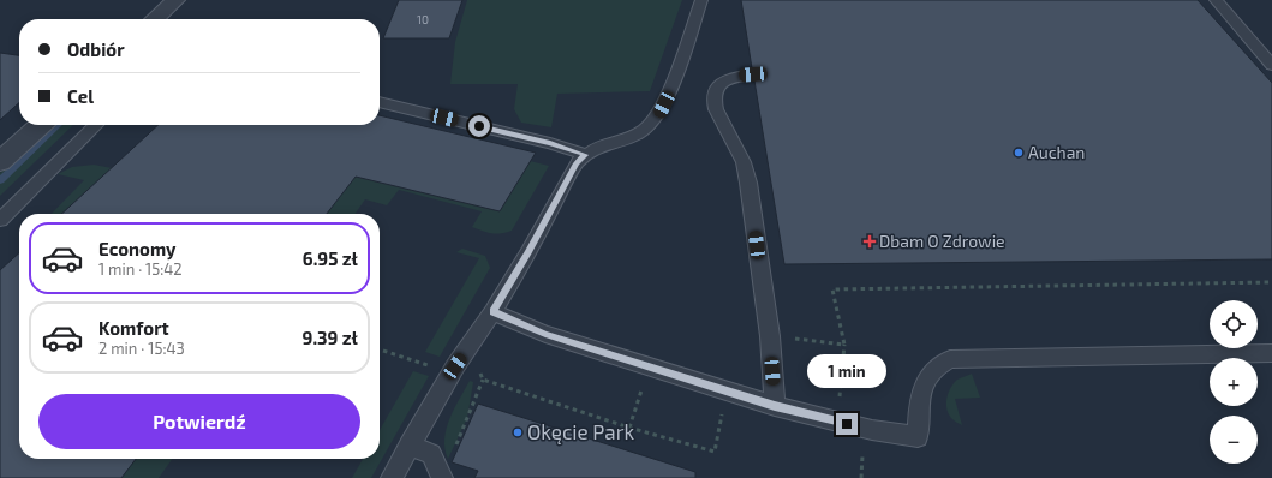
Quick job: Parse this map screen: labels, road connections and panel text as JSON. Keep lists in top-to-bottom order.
{
  "places": {
    "other": ["Auchan", "Okęcie Park"],
    "health": ["Dbam O Zdrowie"]
  },
  "house_numbers": ["10"],
  "page": {
    "banner": ["Odbiór", "Cel"],
    "list": [
      {
        "name": "Economy",
        "note": "1 min · 15:42",
        "value": "6.95 zł"
      },
      {
        "name": "Komfort",
        "note": "2 min · 15:43",
        "value": "9.39 zł"
      }
    ],
    "map_buttons": ["+", "−"],
    "bubble": "1 min",
    "buttons": "Potwierdź"
  }
}
